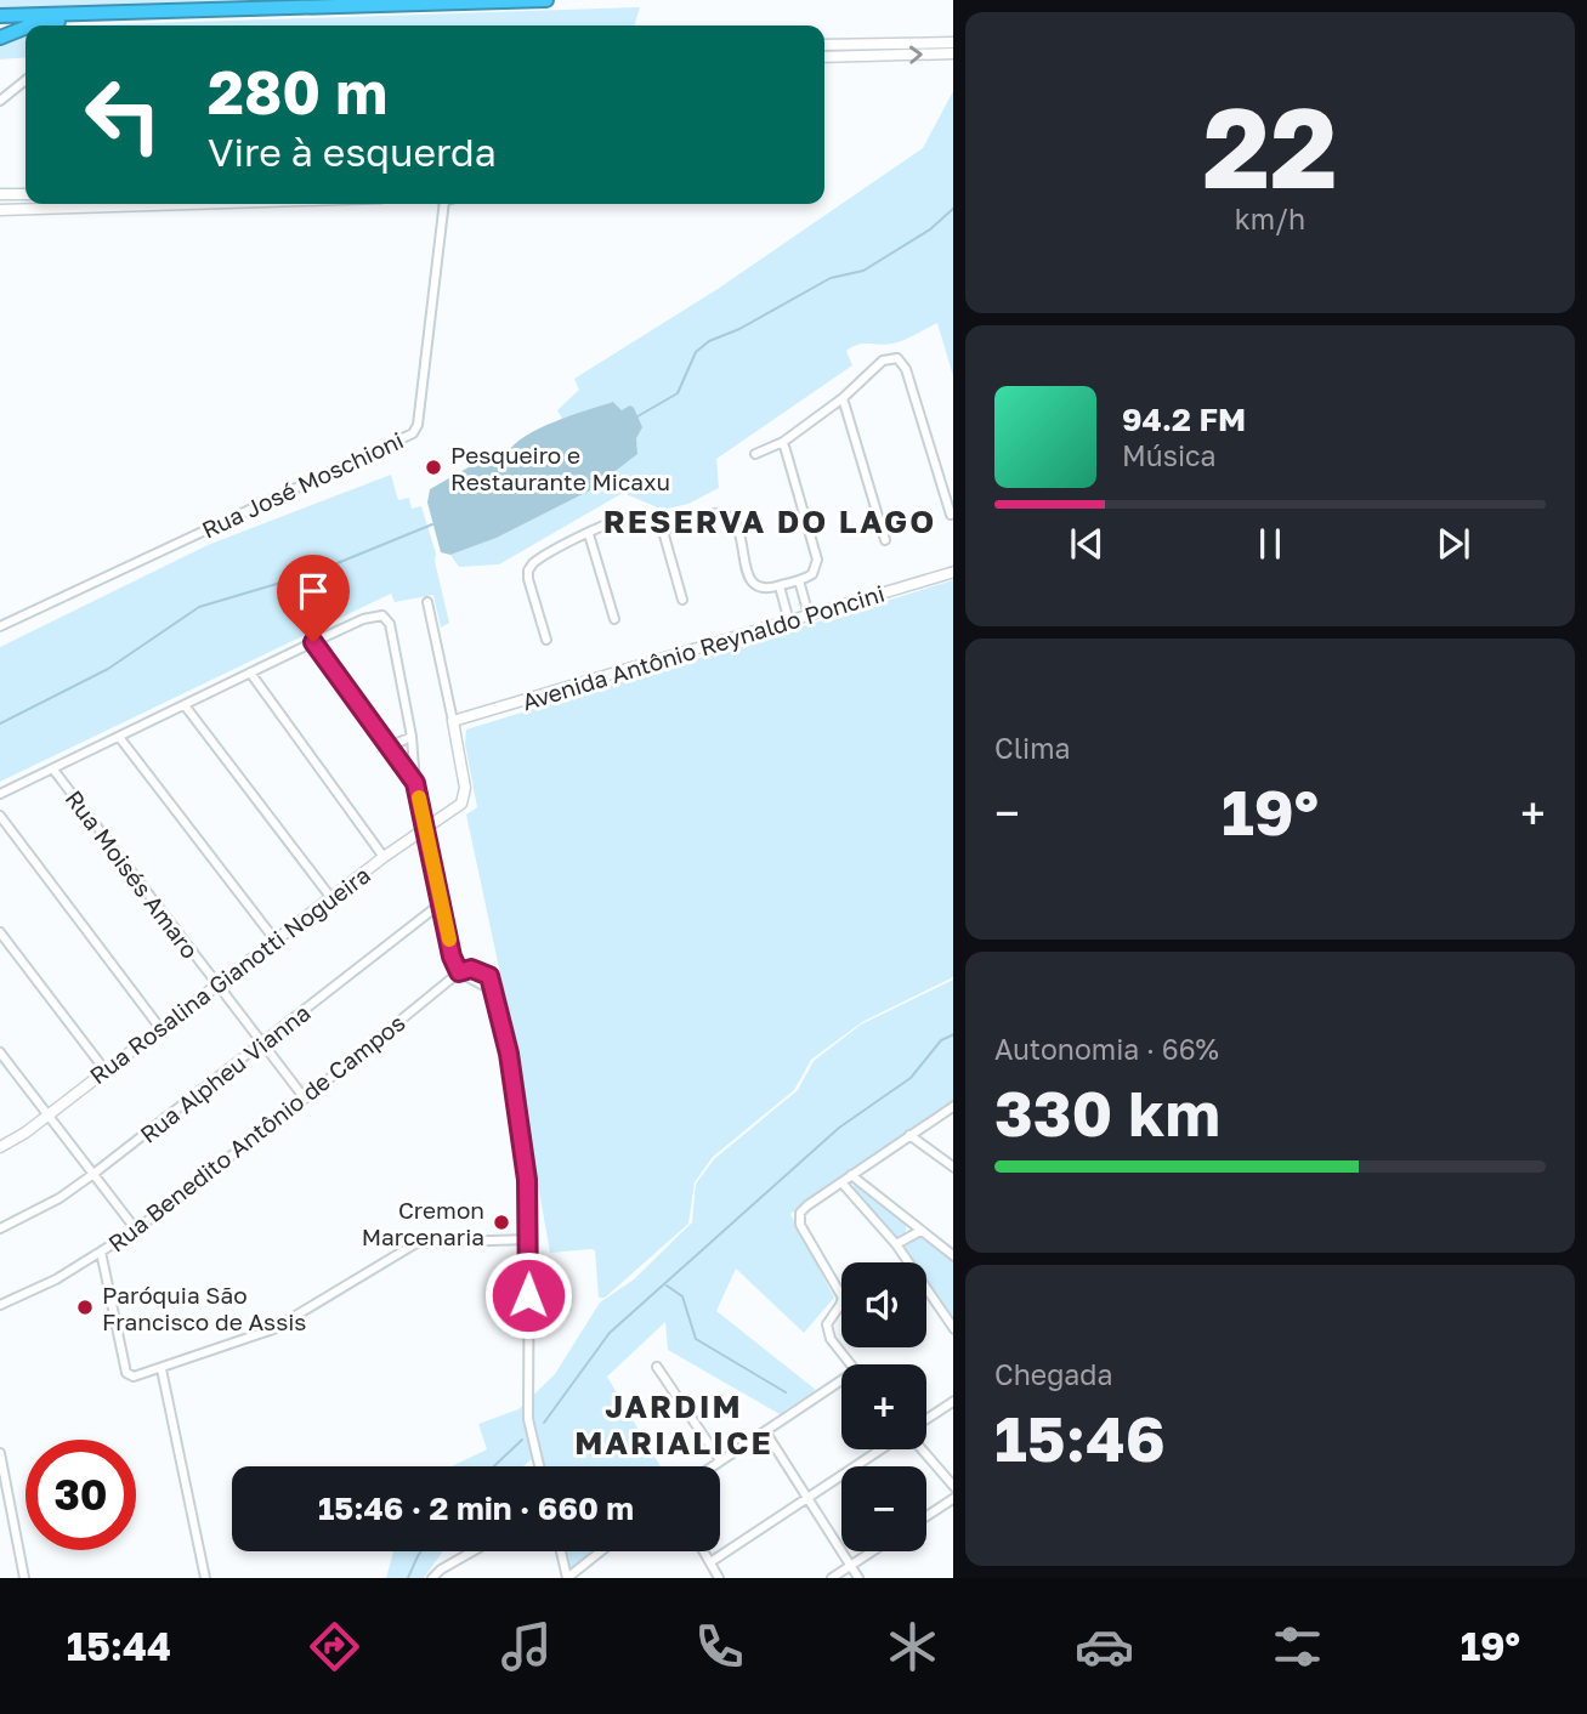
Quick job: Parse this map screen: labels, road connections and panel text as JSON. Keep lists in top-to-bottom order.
{
  "streets": {
    "street": [
      "Rua José Moschioni",
      "Avenida Antônio Reynaldo Poncini",
      "Rua Moisés Amaro",
      "Rua Rosalina Gianotti Nogueira",
      "Rua Alpheu Vianna",
      "Rua Benedito Antônio de Campos"
    ]
  },
  "crossings": [
    ["Avenida Antônio Reynaldo Poncini", "Rua Rosalina Gianotti Nogueira"],
    ["Rua Moisés Amaro", "Rua Rosalina Gianotti Nogueira"],
    ["Rua Moisés Amaro", "Rua Alpheu Vianna"],
    ["Rua Moisés Amaro", "Rua Benedito Antônio de Campos"]
  ],
  "districts": ["RESERVA DO LAGO", "JARDIM MARIALICE"],
  "places": ["Pesqueiro e Restaurante Micaxu", "Cremon Marcenaria", "Paróquia São Francisco de Assis"],
  "page": {
    "tile": [
      ["22", "km/h"],
      "Clima",
      ["Autonomia · 66%", "330 km"],
      ["Chegada", "15:46"]
    ],
    "turn": ["280 m", "Vire à esquerda"],
    "song": ["94.2 FM", "Música"],
    "heat": ["−", "19°", "+"],
    "map_buttons": ["+", "−"],
    "limit": "30",
    "trip": "15:46 · 2 min · 660 m",
    "tabs": ["15:44", "19°"]
  }
}
